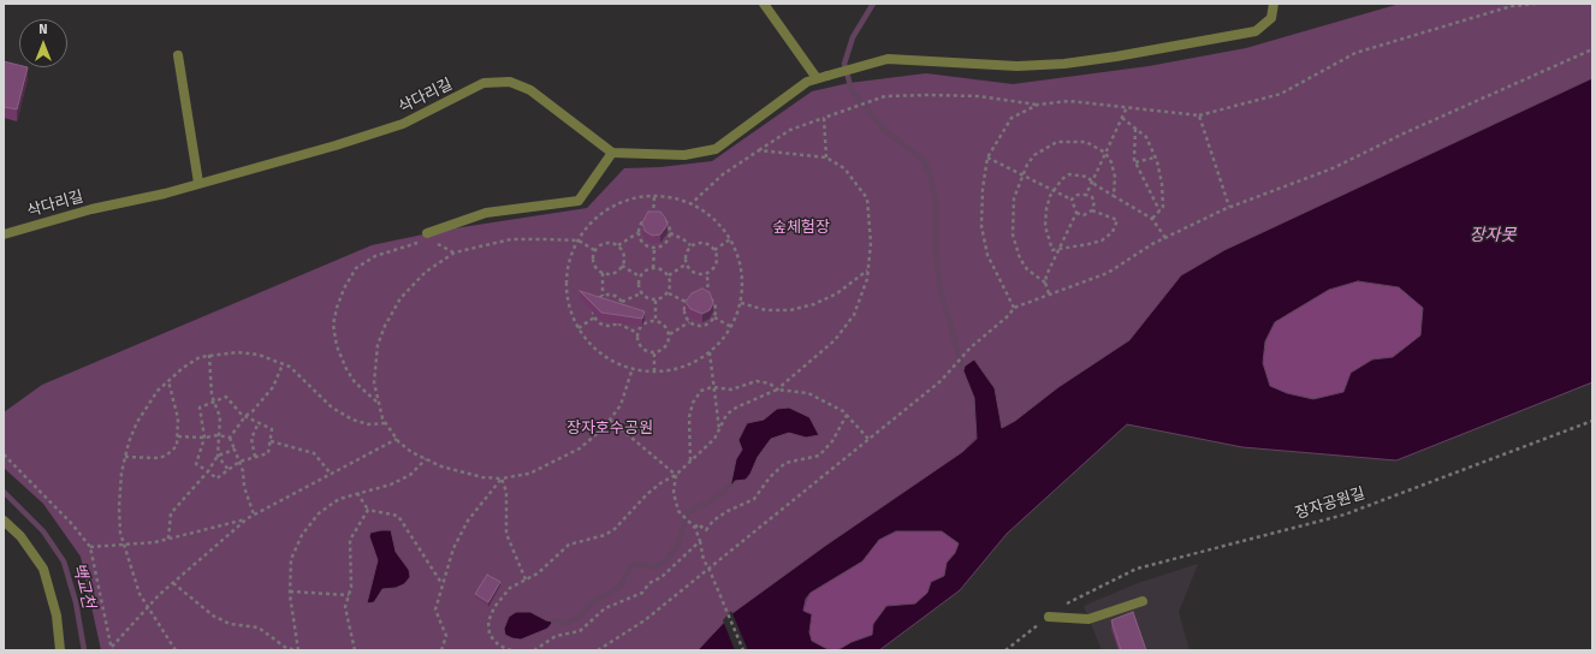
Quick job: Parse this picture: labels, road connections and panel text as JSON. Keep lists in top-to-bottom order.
{
  "streets": {
    "street": ["삭다리길"],
    "path": ["장자공원길"]
  },
  "water": ["장자못", "백교천"],
  "parks": ["숲체험장", "장자호수공원"],
  "north": "top"
}
